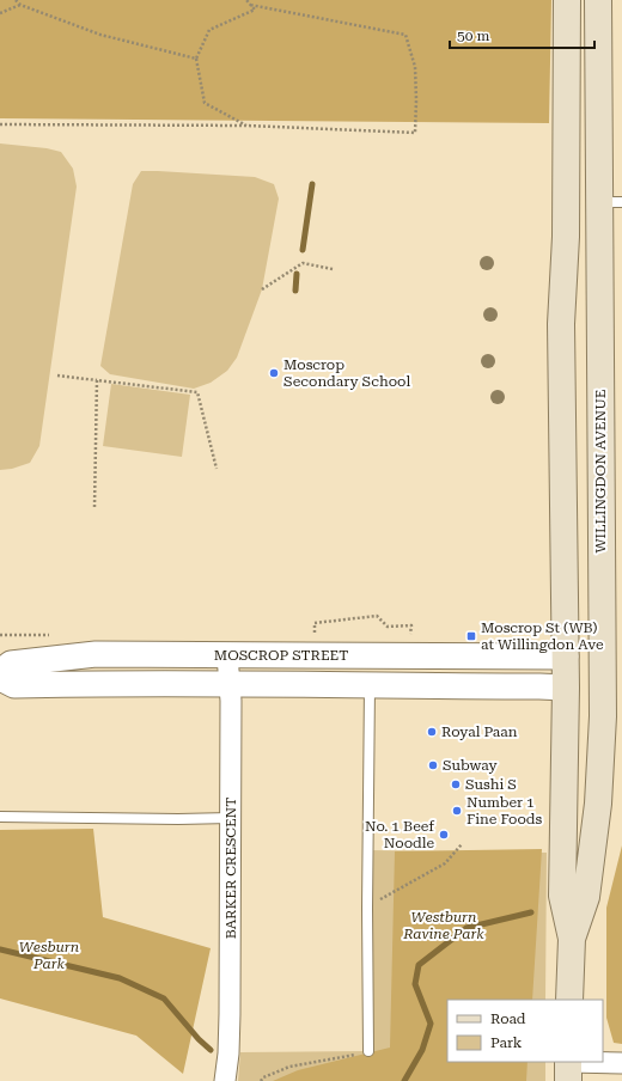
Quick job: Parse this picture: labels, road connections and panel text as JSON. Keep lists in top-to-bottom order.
{
  "streets": {
    "main road": ["WILLINGDON AVENUE"],
    "street": ["MOSCROP STREET", "BARKER CRESCENT"]
  },
  "crossings": [
    ["WILLINGDON AVENUE", "MOSCROP STREET"],
    ["MOSCROP STREET", "BARKER CRESCENT"]
  ],
  "parks": ["Westburn Ravine Park", "Wesburn Park"],
  "places": {
    "other": [
      "Moscrop Secondary School",
      "Royal Paan",
      "Subway",
      "Sushi S",
      "Number 1 Fine Foods",
      "No. 1 Beef Noodle"
    ],
    "transit": ["Moscrop St (WB) at Willingdon Ave"]
  },
  "legend": ["Road", "Park"],
  "scale_bar": "50 m"
}
